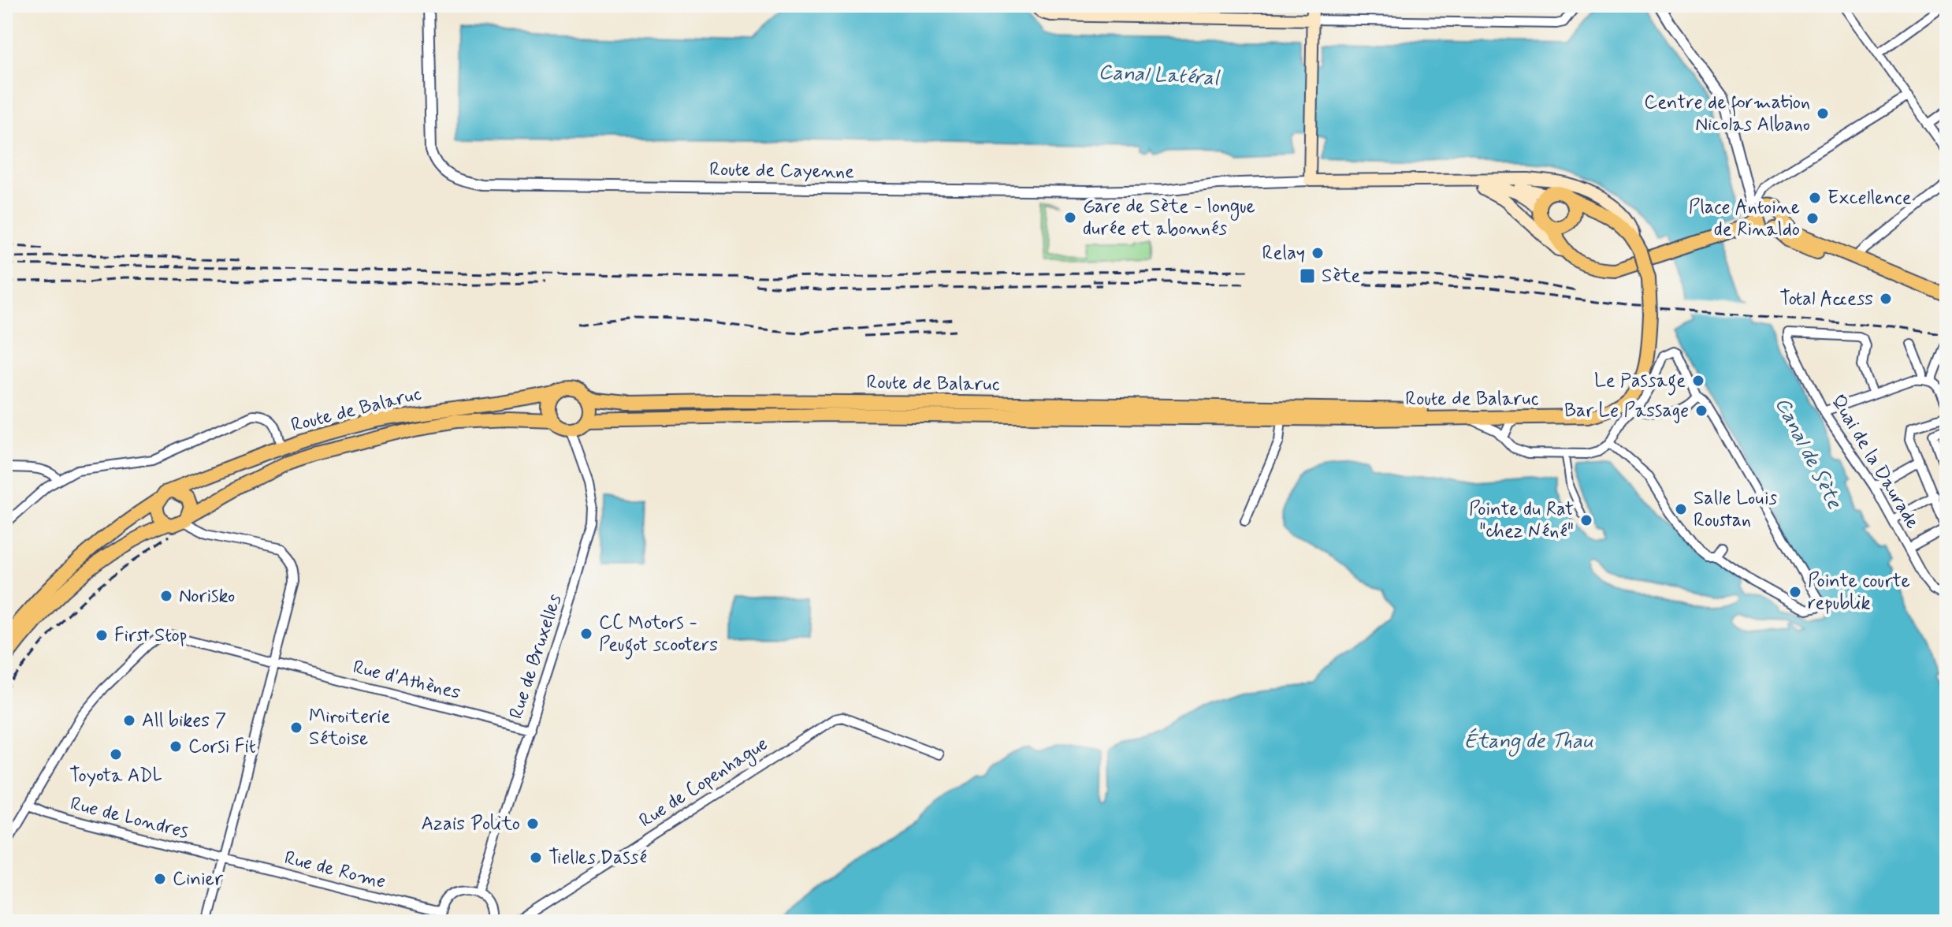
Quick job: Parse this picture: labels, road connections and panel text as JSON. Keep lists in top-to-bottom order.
{
  "streets": {
    "main road": ["Route de Balaruc"],
    "street": [
      "Route de Cayenne",
      "Quai de la Daurade",
      "Rue de Bruxelles",
      "Rue d'Athènes",
      "Rue de Copenhague",
      "Rue de Londres",
      "Rue de Rome"
    ]
  },
  "crossings": [
    ["Route de Balaruc", "Rue de Bruxelles"],
    ["Rue de Bruxelles", "Rue d'Athènes"],
    ["Rue d'Athènes", "Rue de Londres"],
    ["Rue de Londres", "Rue de Rome"]
  ],
  "water": ["Canal Latéral", "Canal de Sète", "Étang de Thau"],
  "places": {
    "other": [
      "Centre de formation Nicolas Albano",
      "Excellence",
      "Gare de Sète - longue durée et abonnés",
      "Place Antoine de Rinaldo",
      "Relay",
      "Total Access",
      "Le Passage",
      "Bar Le Passage",
      "Salle Louis Roustan",
      "Pointe du Rat \"chez Néné\"",
      "Pointe courte republik",
      "Norisko",
      "CC Motors - Peugot scooters",
      "First Stop",
      "All bikes 7",
      "Miroiterie Sétoise",
      "Corsi Fit",
      "Toyota ADL",
      "Azais Polito",
      "Tielles Dassé",
      "Cinier"
    ],
    "transit": ["Sète"]
  }
}
